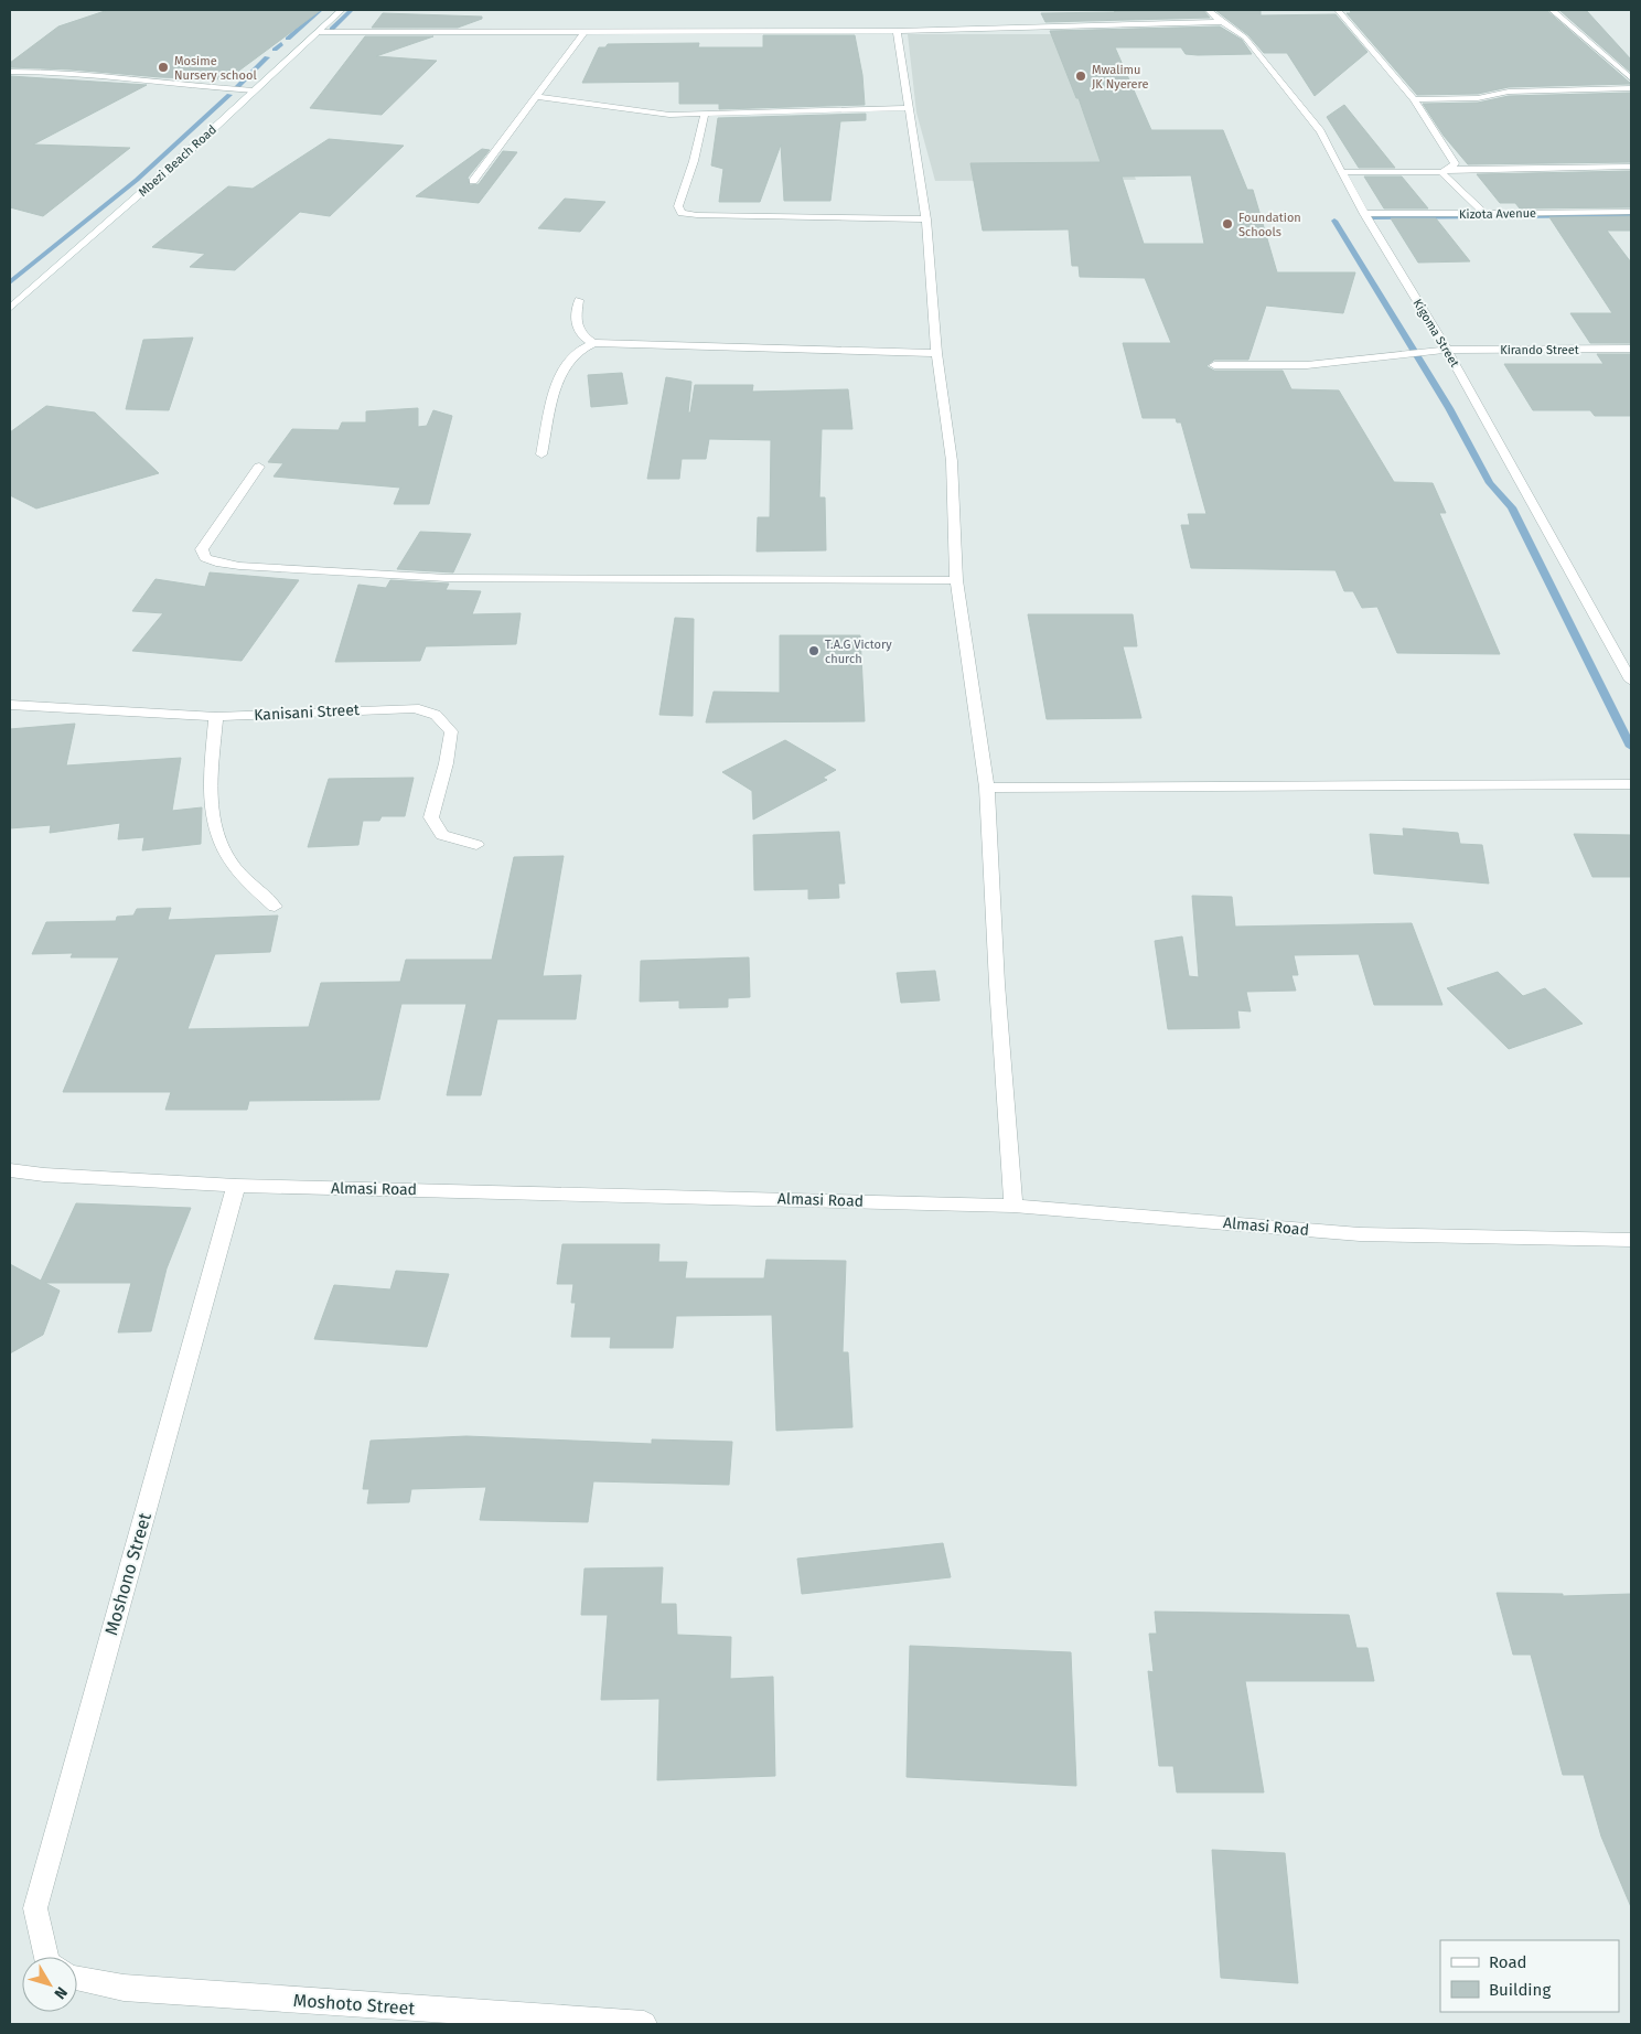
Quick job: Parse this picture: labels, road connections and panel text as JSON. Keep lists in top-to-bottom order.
{
  "streets": {
    "street": [
      "Mbezi Beach Road",
      "Kizota Avenue",
      "Kigoma Street",
      "Kirando Street",
      "Kanisani Street",
      "Almasi Road",
      "Moshono Street",
      "Moshoto Street"
    ]
  },
  "crossings": [
    ["Kizota Avenue", "Kigoma Street"],
    ["Kigoma Street", "Kirando Street"],
    ["Almasi Road", "Moshono Street"]
  ],
  "places": [
    "Mosime Nursery school",
    "Mwalimu JK Nyerere",
    "Foundation Schools",
    "T.A.G Victory church"
  ],
  "legend": ["Road", "Building"],
  "north": "bottom right"
}
